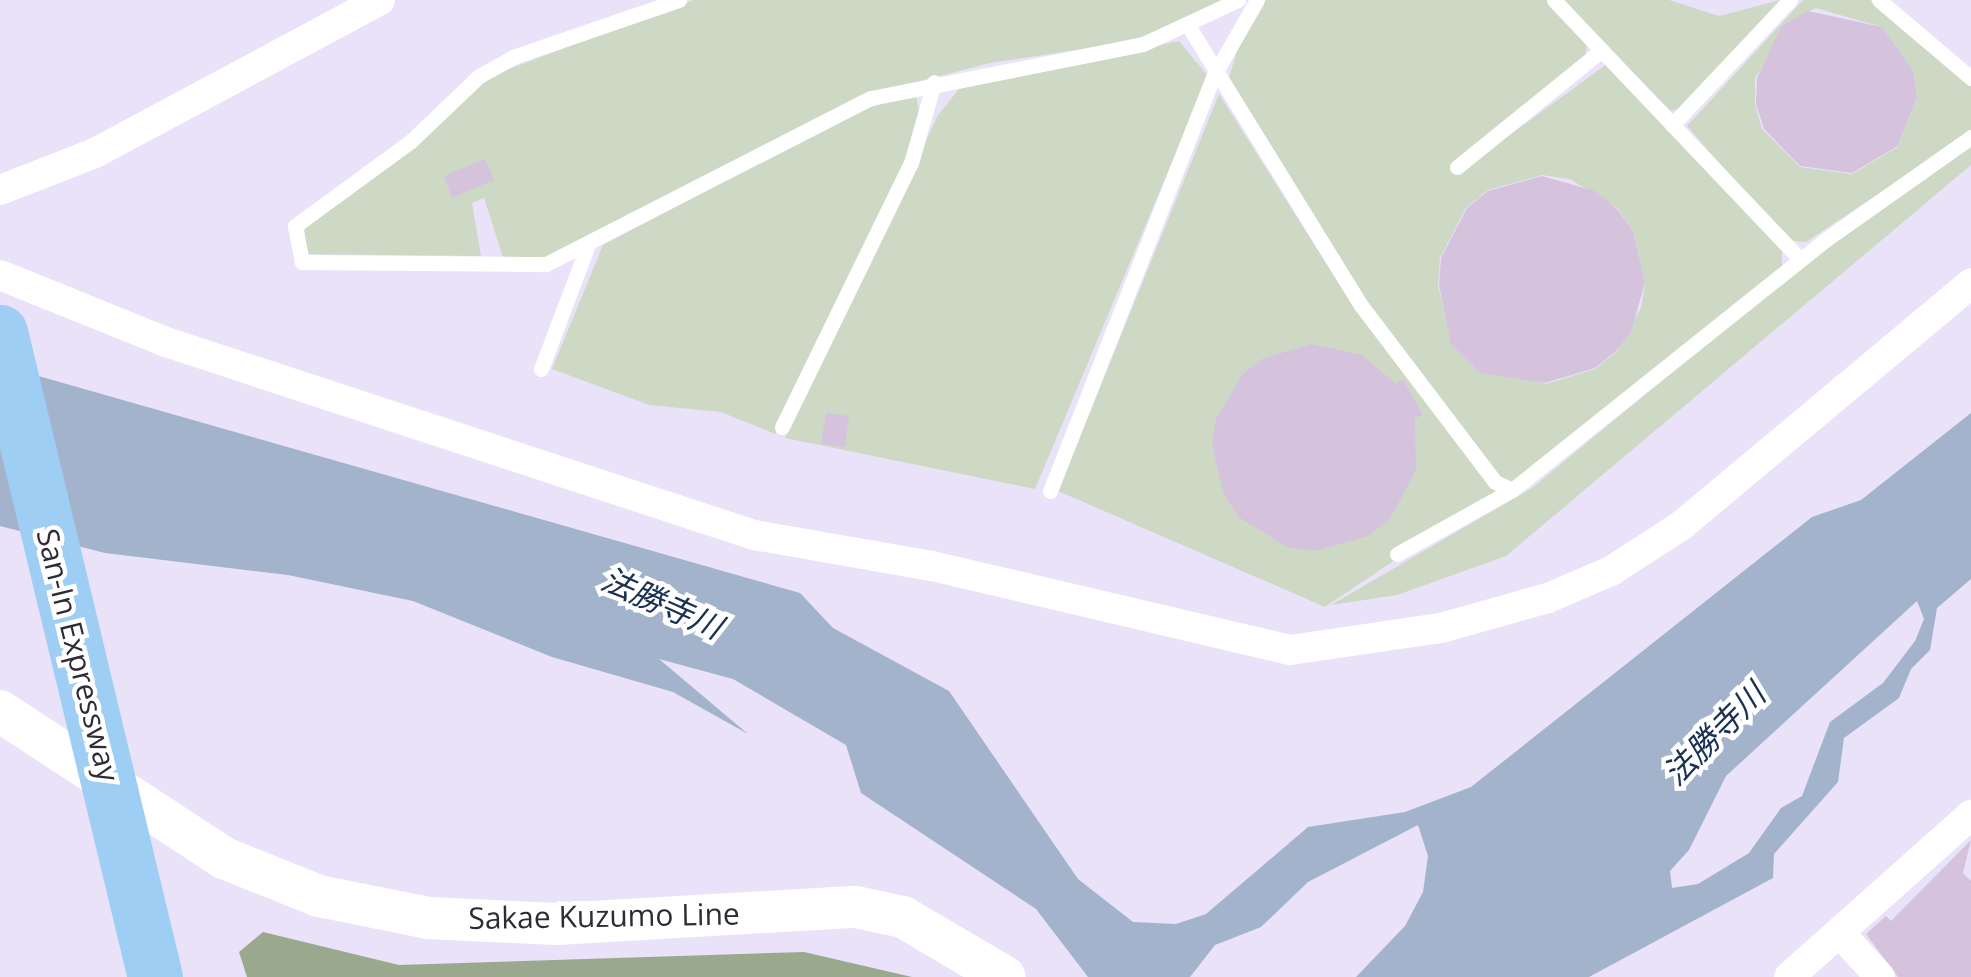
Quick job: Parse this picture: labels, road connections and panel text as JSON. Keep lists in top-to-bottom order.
{
  "streets": {
    "highway": ["San-In Expressway"],
    "main road": ["Sakae Kuzumo Line"]
  },
  "water": ["法勝寺川"]
}
